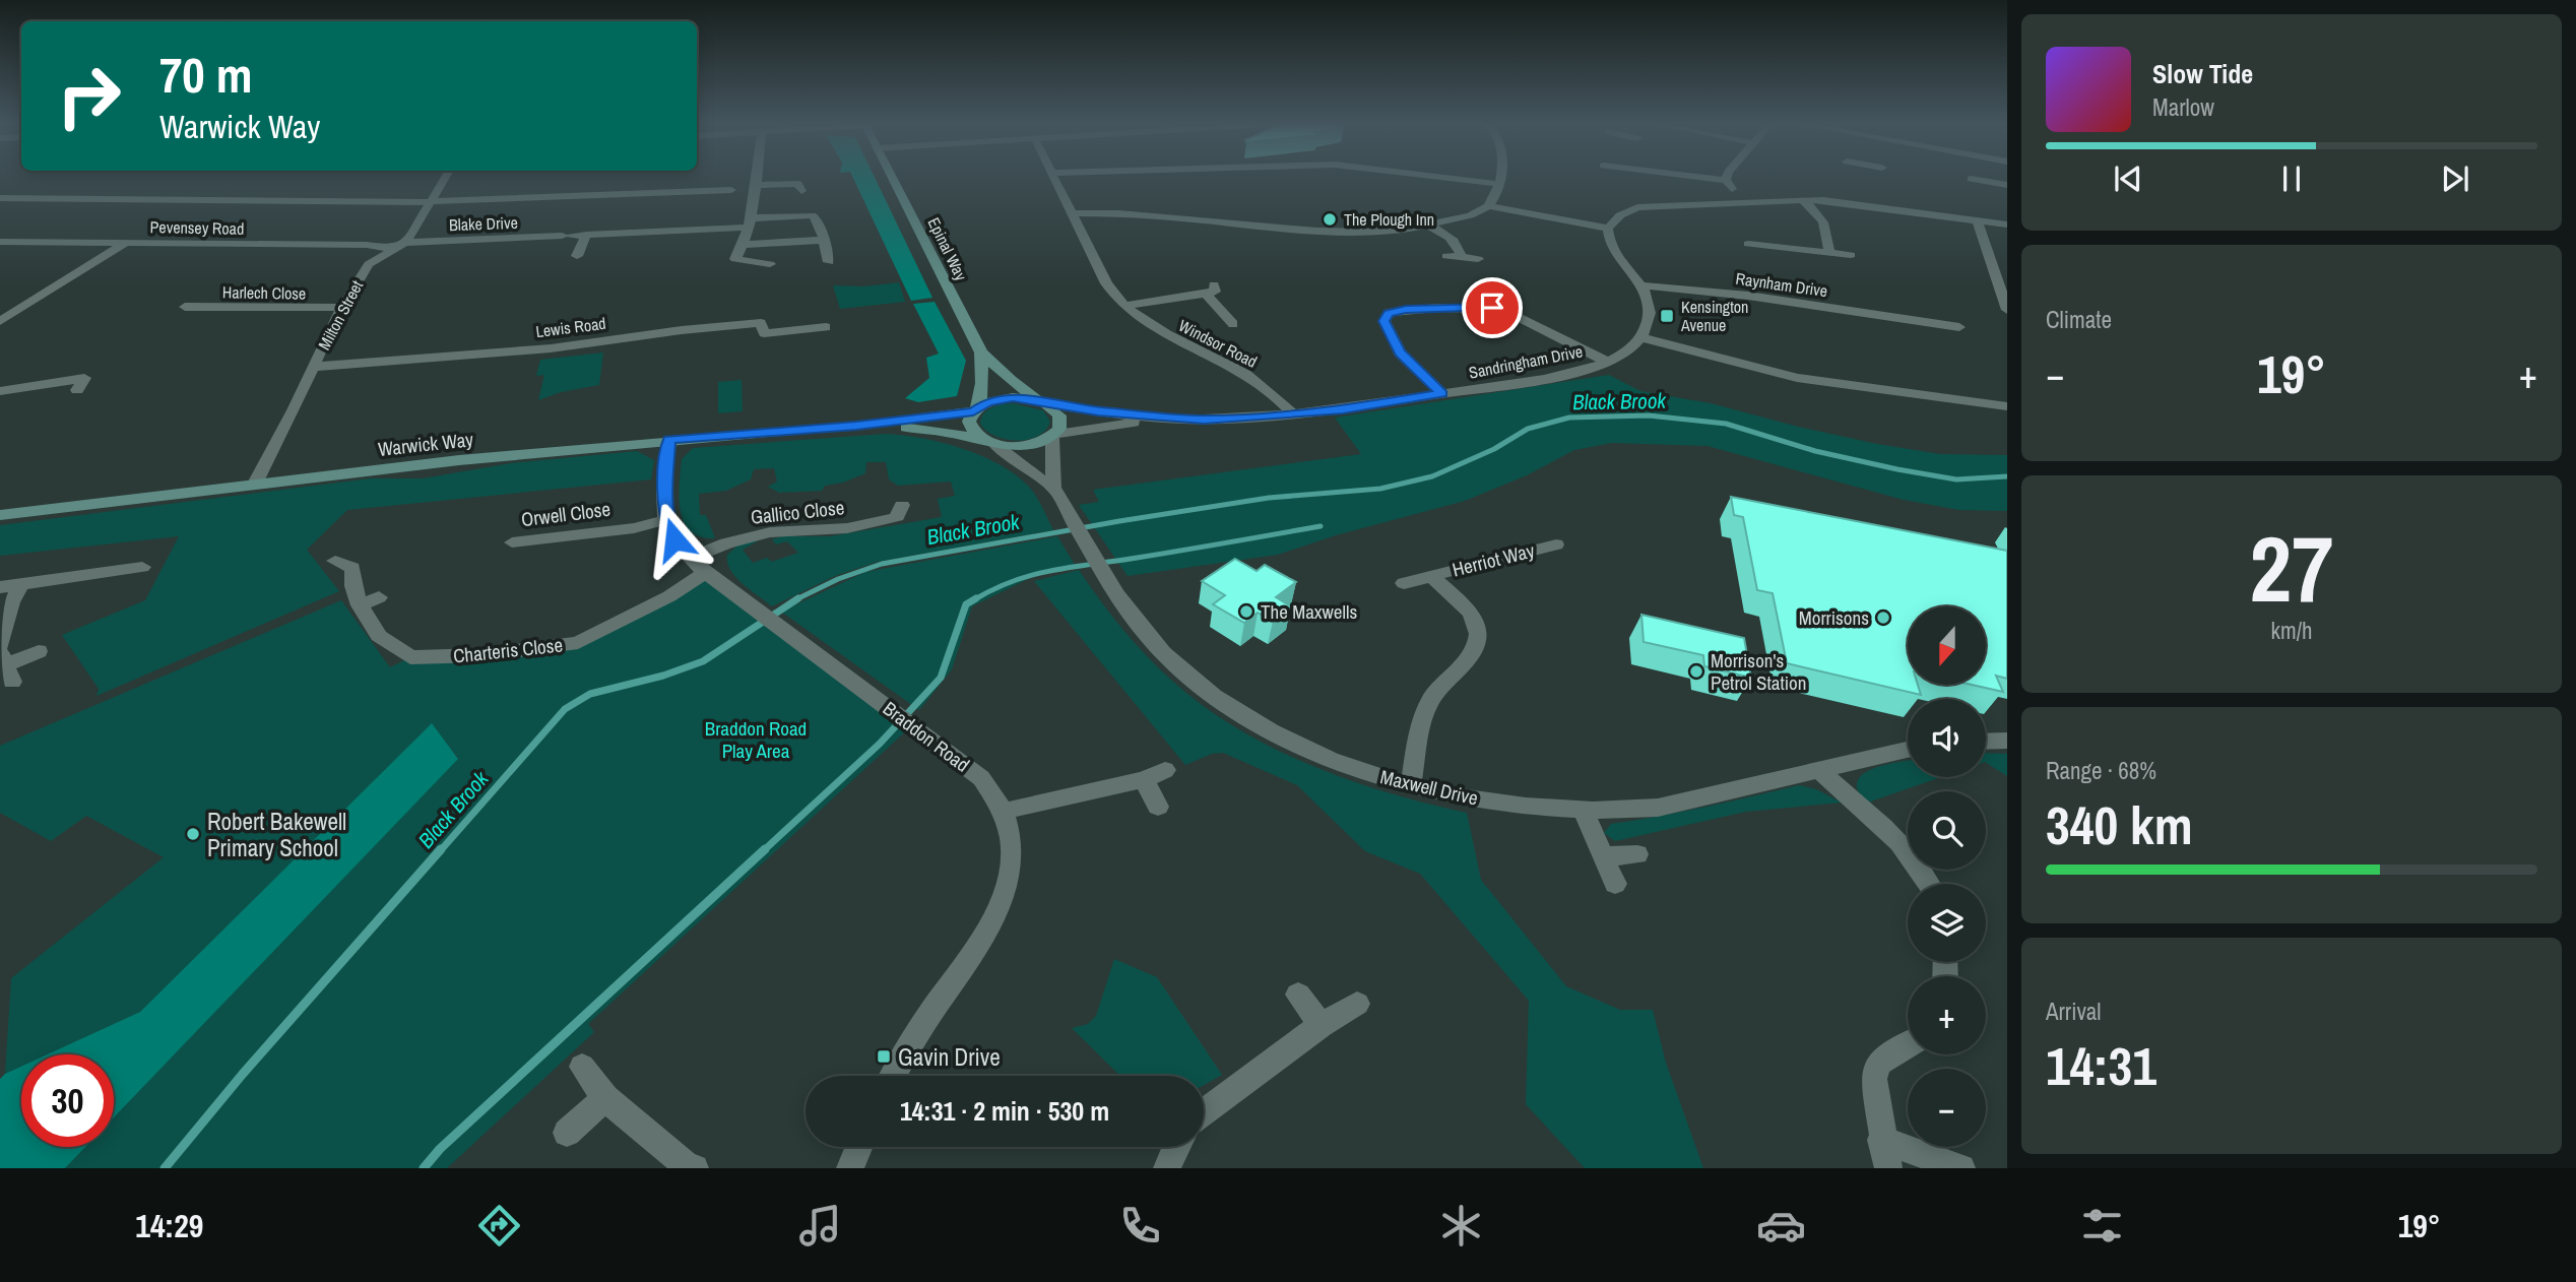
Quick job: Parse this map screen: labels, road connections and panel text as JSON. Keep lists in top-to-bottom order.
{
  "streets": {
    "street": [
      "Blake Drive",
      "Pevensey Road",
      "Epinal Way",
      "Raynham Drive",
      "Harlech Close",
      "Milton Street",
      "Lewis Road",
      "Windsor Road",
      "Sandringham Drive",
      "Warwick Way",
      "Gallico Close",
      "Orwell Close",
      "Herriot Way",
      "Charteris Close",
      "Braddon Road",
      "Maxwell Drive"
    ]
  },
  "crossings": [
    ["Blake Drive", "Milton Street"],
    ["Pevensey Road", "Milton Street"],
    ["Epinal Way", "Sandringham Drive"],
    ["Epinal Way", "Warwick Way"],
    ["Harlech Close", "Milton Street"],
    ["Milton Street", "Lewis Road"],
    ["Milton Street", "Warwick Way"],
    ["Windsor Road", "Sandringham Drive"],
    ["Sandringham Drive", "Warwick Way"],
    ["Sandringham Drive", "Maxwell Drive"],
    ["Warwick Way", "Maxwell Drive"],
    ["Gallico Close", "Braddon Road"],
    ["Orwell Close", "Braddon Road"],
    ["Herriot Way", "Maxwell Drive"],
    ["Charteris Close", "Braddon Road"]
  ],
  "water": ["Black Brook"],
  "parks": ["Braddon Road Play Area"],
  "places": {
    "other": [
      "The Plough Inn",
      "The Maxwells",
      "Morrisons",
      "Morrison's Petrol Station",
      "Robert Bakewell Primary School"
    ],
    "transit": ["Kensington Avenue", "Gavin Drive"]
  },
  "north": "bottom",
  "page": {
    "turn": ["70 m", "Warwick Way"],
    "song": ["Slow Tide", "Marlow"],
    "tile": [
      "Climate",
      ["27", "km/h"],
      ["Range · 68%", "340 km"],
      ["Arrival", "14:31"]
    ],
    "heat": ["−", "19°", "+"],
    "map_buttons": ["+", "−"],
    "limit": "30",
    "trip": "14:31 · 2 min · 530 m",
    "tabs": ["14:29", "19°"]
  }
}
